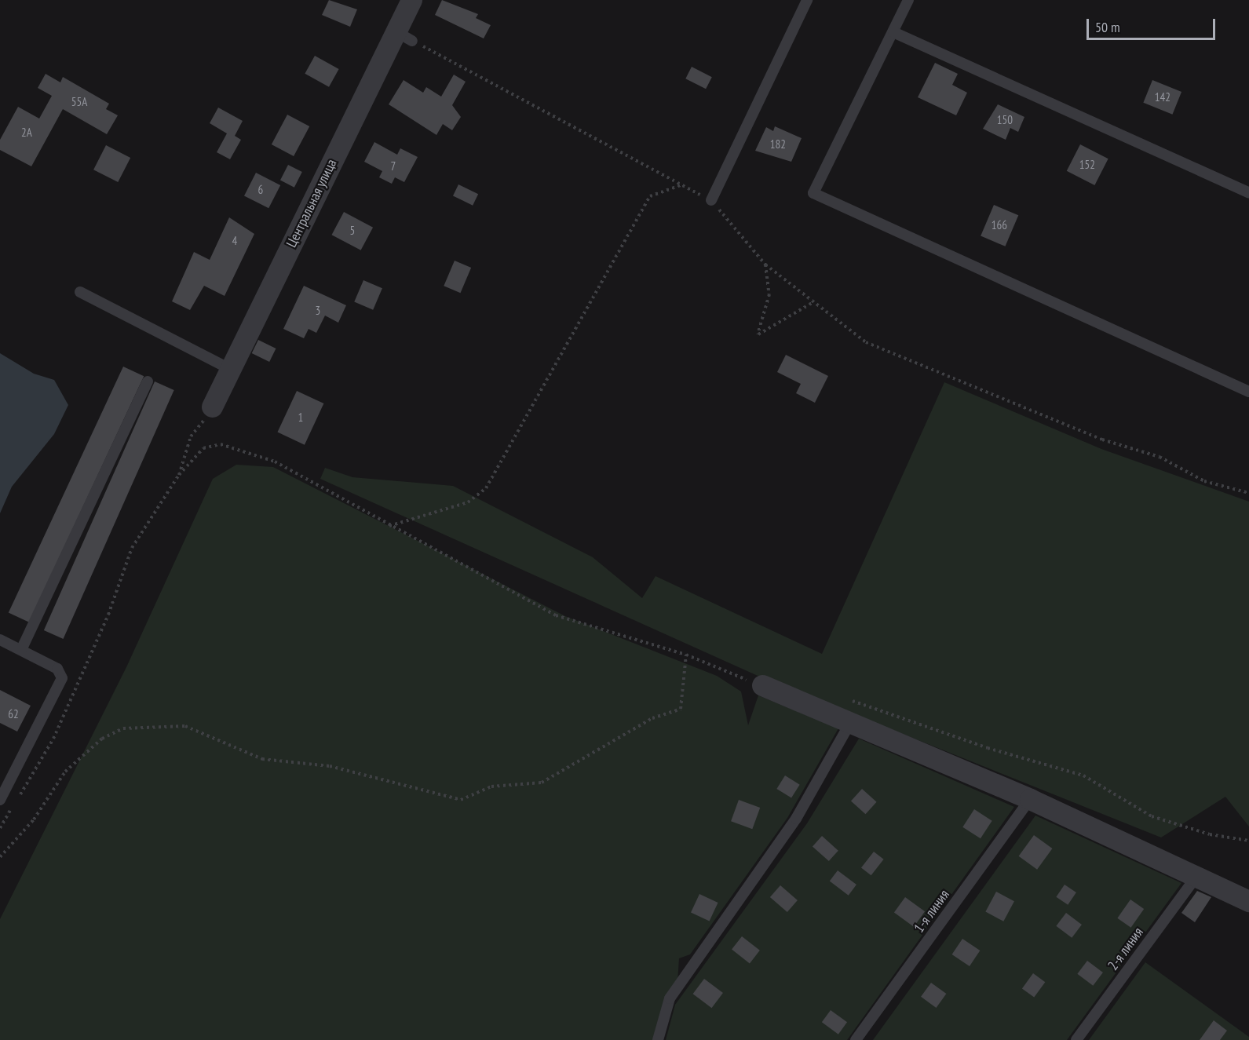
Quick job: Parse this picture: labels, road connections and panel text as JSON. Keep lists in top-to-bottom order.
{
  "streets": {
    "street": ["Центральная улица"],
    "lane": ["1-я линия", "2-я линия"]
  },
  "house_numbers": [
    "142",
    "55А",
    "150",
    "2А",
    "182",
    "152",
    "7",
    "6",
    "166",
    "5",
    "4",
    "3",
    "1",
    "62"
  ],
  "scale_bar": "50 m"
}
